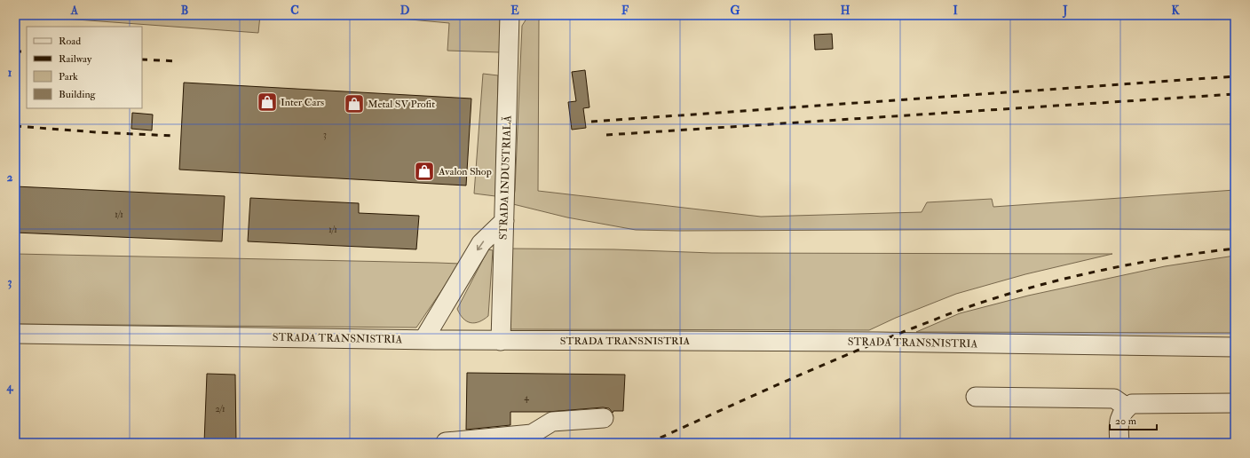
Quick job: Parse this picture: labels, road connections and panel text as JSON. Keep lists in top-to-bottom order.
{
  "streets": {
    "street": ["STRADA INDUSTRIALĂ", "STRADA TRANSNISTRIA"]
  },
  "crossings": [
    ["STRADA INDUSTRIALĂ", "STRADA TRANSNISTRIA"]
  ],
  "places": {
    "shop": ["Inter Cars", "Metal SV Profit", "Avalon Shop"]
  },
  "house_numbers": [
    "3",
    "1/1",
    "1/1",
    "4",
    "2/1"
  ],
  "legend": [
    "Road",
    "Railway",
    "Park",
    "Building"
  ],
  "scale_bar": "20 m",
  "grid": {
    "columns": [
      "A",
      "B",
      "C",
      "D",
      "E",
      "F",
      "G",
      "H",
      "I",
      "J",
      "K"
    ],
    "rows": [
      "1",
      "2",
      "3",
      "4"
    ]
  }
}
